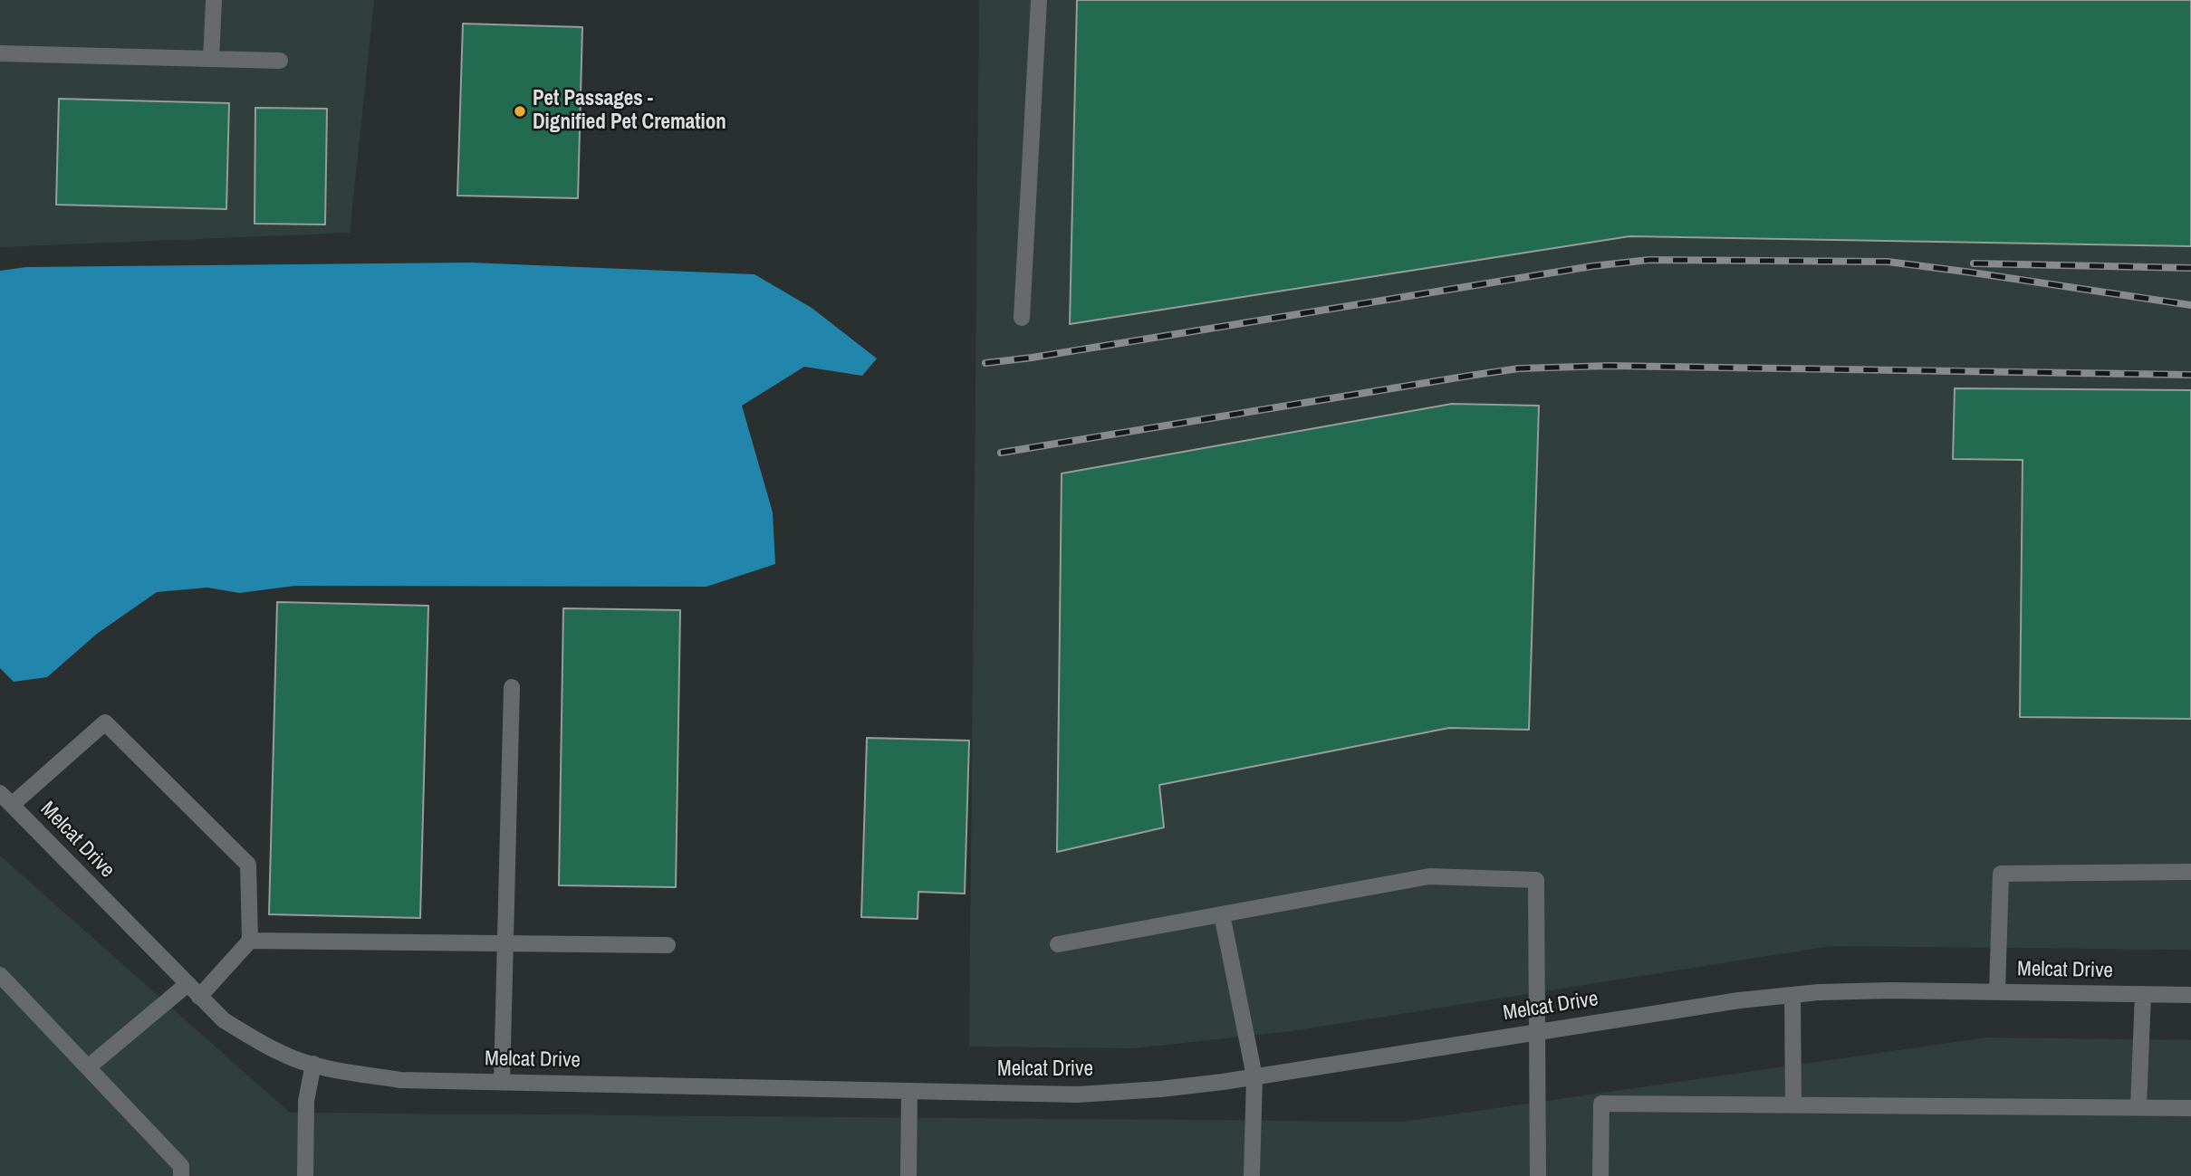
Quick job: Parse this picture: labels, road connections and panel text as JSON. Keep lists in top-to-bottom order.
{
  "streets": {
    "street": ["Melcat Drive"]
  },
  "places": ["Pet Passages - Dignified Pet Cremation"]
}
